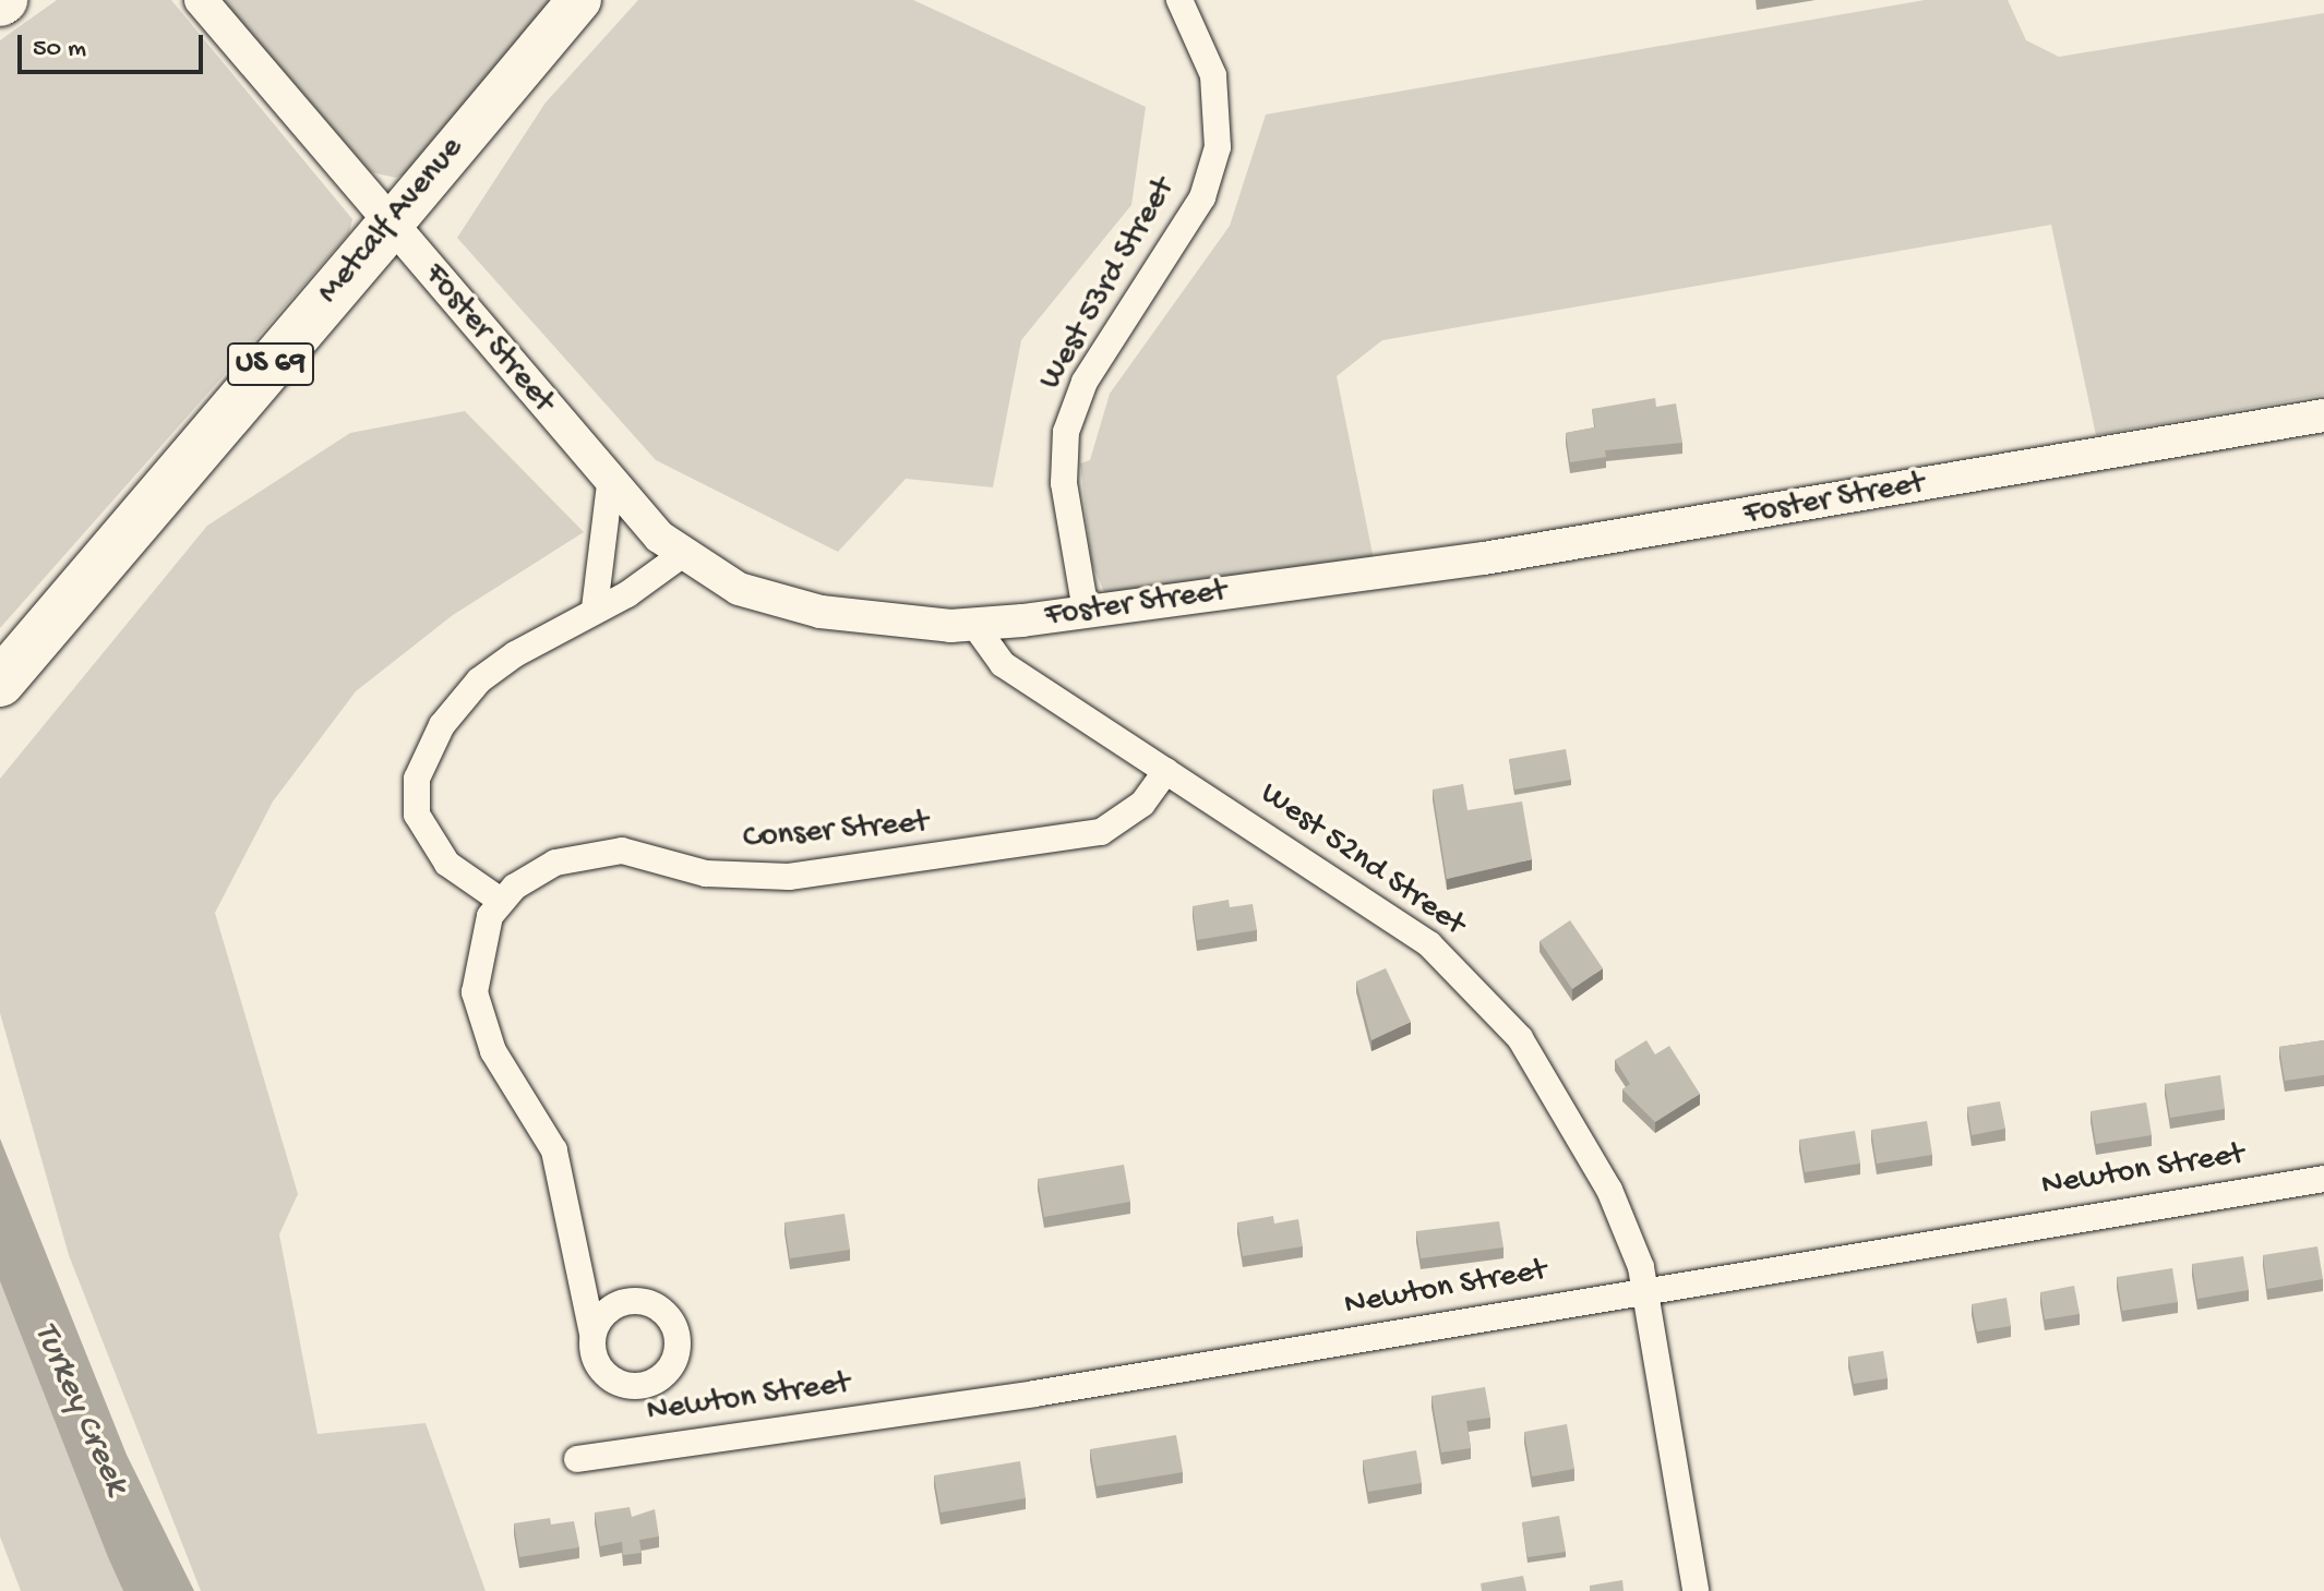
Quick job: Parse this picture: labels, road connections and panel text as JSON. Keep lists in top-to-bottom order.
{
  "streets": {
    "highway": ["Metcalf Avenue", "US 69"],
    "street": [
      "West 53rd Street",
      "Foster Street",
      "Conser Street",
      "West 52nd Street",
      "Newton Street"
    ]
  },
  "crossings": [
    ["Metcalf Avenue", "Foster Street"],
    ["West 53rd Street", "Foster Street"],
    ["Foster Street", "West 52nd Street"],
    ["Conser Street", "West 52nd Street"],
    ["West 52nd Street", "Newton Street"]
  ],
  "water": ["Turkey Creek"],
  "scale_bar": "50 m"
}
